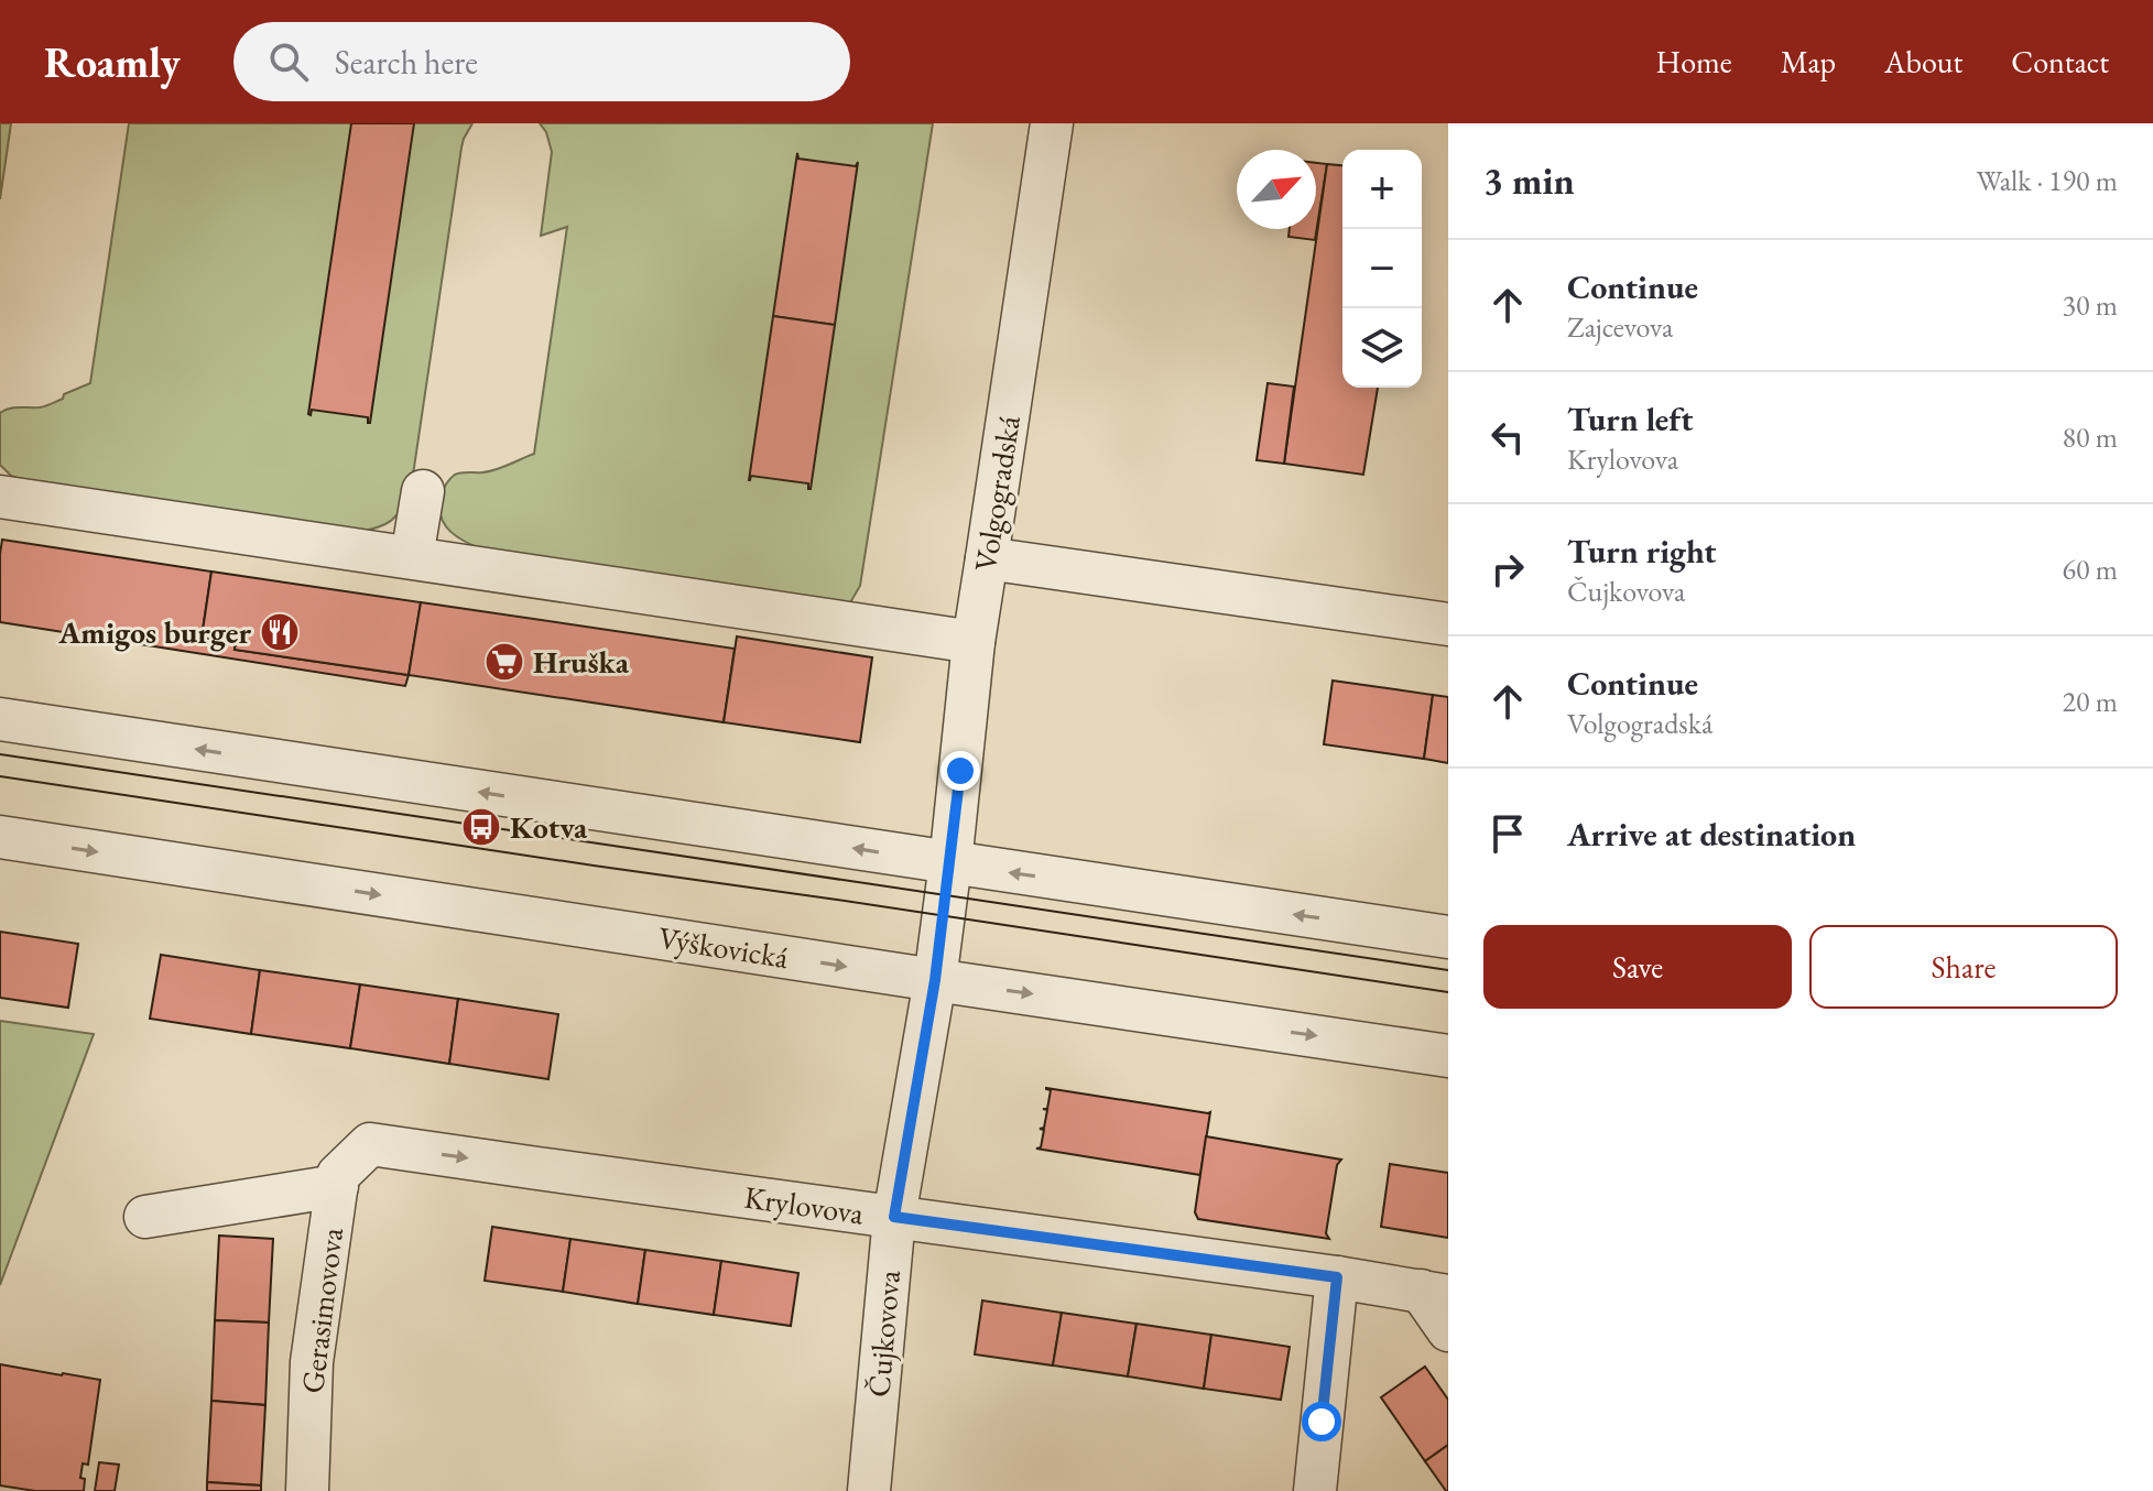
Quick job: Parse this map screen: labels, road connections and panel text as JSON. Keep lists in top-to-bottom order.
{
  "streets": {
    "street": [
      "Volgogradská",
      "Výškovická",
      "Krylovova",
      "Gerasimovova",
      "Čujkovova"
    ]
  },
  "crossings": [
    ["Volgogradská", "Čujkovova"],
    ["Výškovická", "Čujkovova"],
    ["Krylovova", "Gerasimovova"],
    ["Krylovova", "Čujkovova"]
  ],
  "places": {
    "restaurant": ["Amigos burger"],
    "supermarket": ["Hruška"],
    "bus stop": ["Kotva"]
  },
  "north": "top right",
  "page": {
    "header": "Roamly",
    "search": "Search here",
    "nav": [
      "Home",
      "Map",
      "About",
      "Contact"
    ],
    "heading": ["3 min", "Walk · 190 m"],
    "map_buttons": ["+", "−"],
    "list": [
      ["Continue", "Zajcevova", "30 m"],
      ["Turn left", "Krylovova", "80 m"],
      ["Turn right", "Čujkovova", "60 m"],
      ["Continue", "Volgogradská", "20 m"],
      "Arrive at destination"
    ],
    "buttons": ["Save", "Share"]
  }
}
